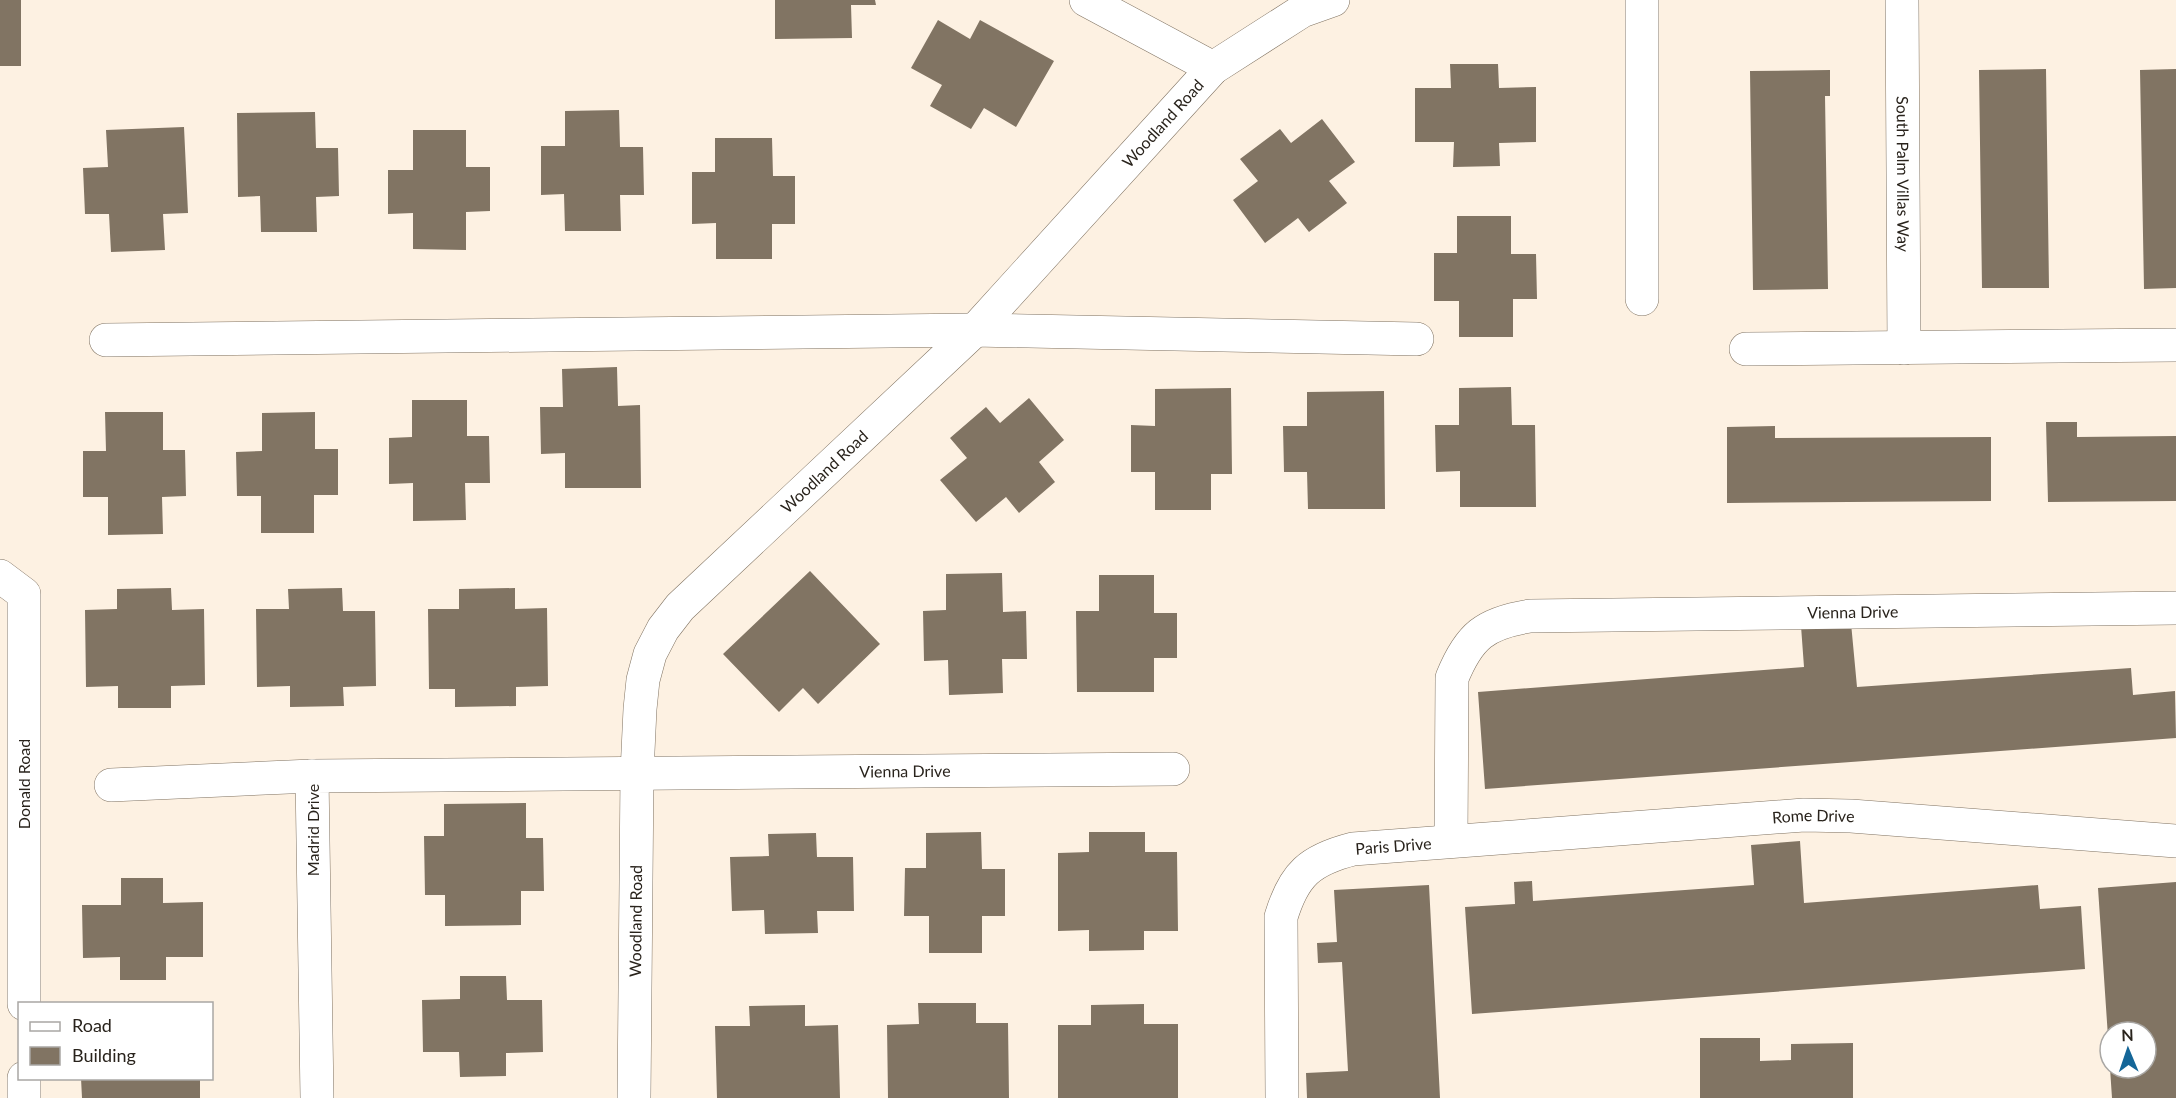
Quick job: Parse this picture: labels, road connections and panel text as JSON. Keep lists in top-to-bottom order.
{
  "streets": {
    "street": [
      "Woodland Road",
      "South Palm Villas Way",
      "Vienna Drive",
      "Donald Road",
      "Rome Drive",
      "Madrid Drive",
      "Paris Drive"
    ]
  },
  "crossings": [
    ["Woodland Road", "Vienna Drive"],
    ["Woodland Road", "Madrid Drive"],
    ["Vienna Drive", "Madrid Drive"],
    ["Vienna Drive", "Paris Drive"],
    ["Rome Drive", "Paris Drive"]
  ],
  "legend": ["Road", "Building"],
  "north": "top"
}
